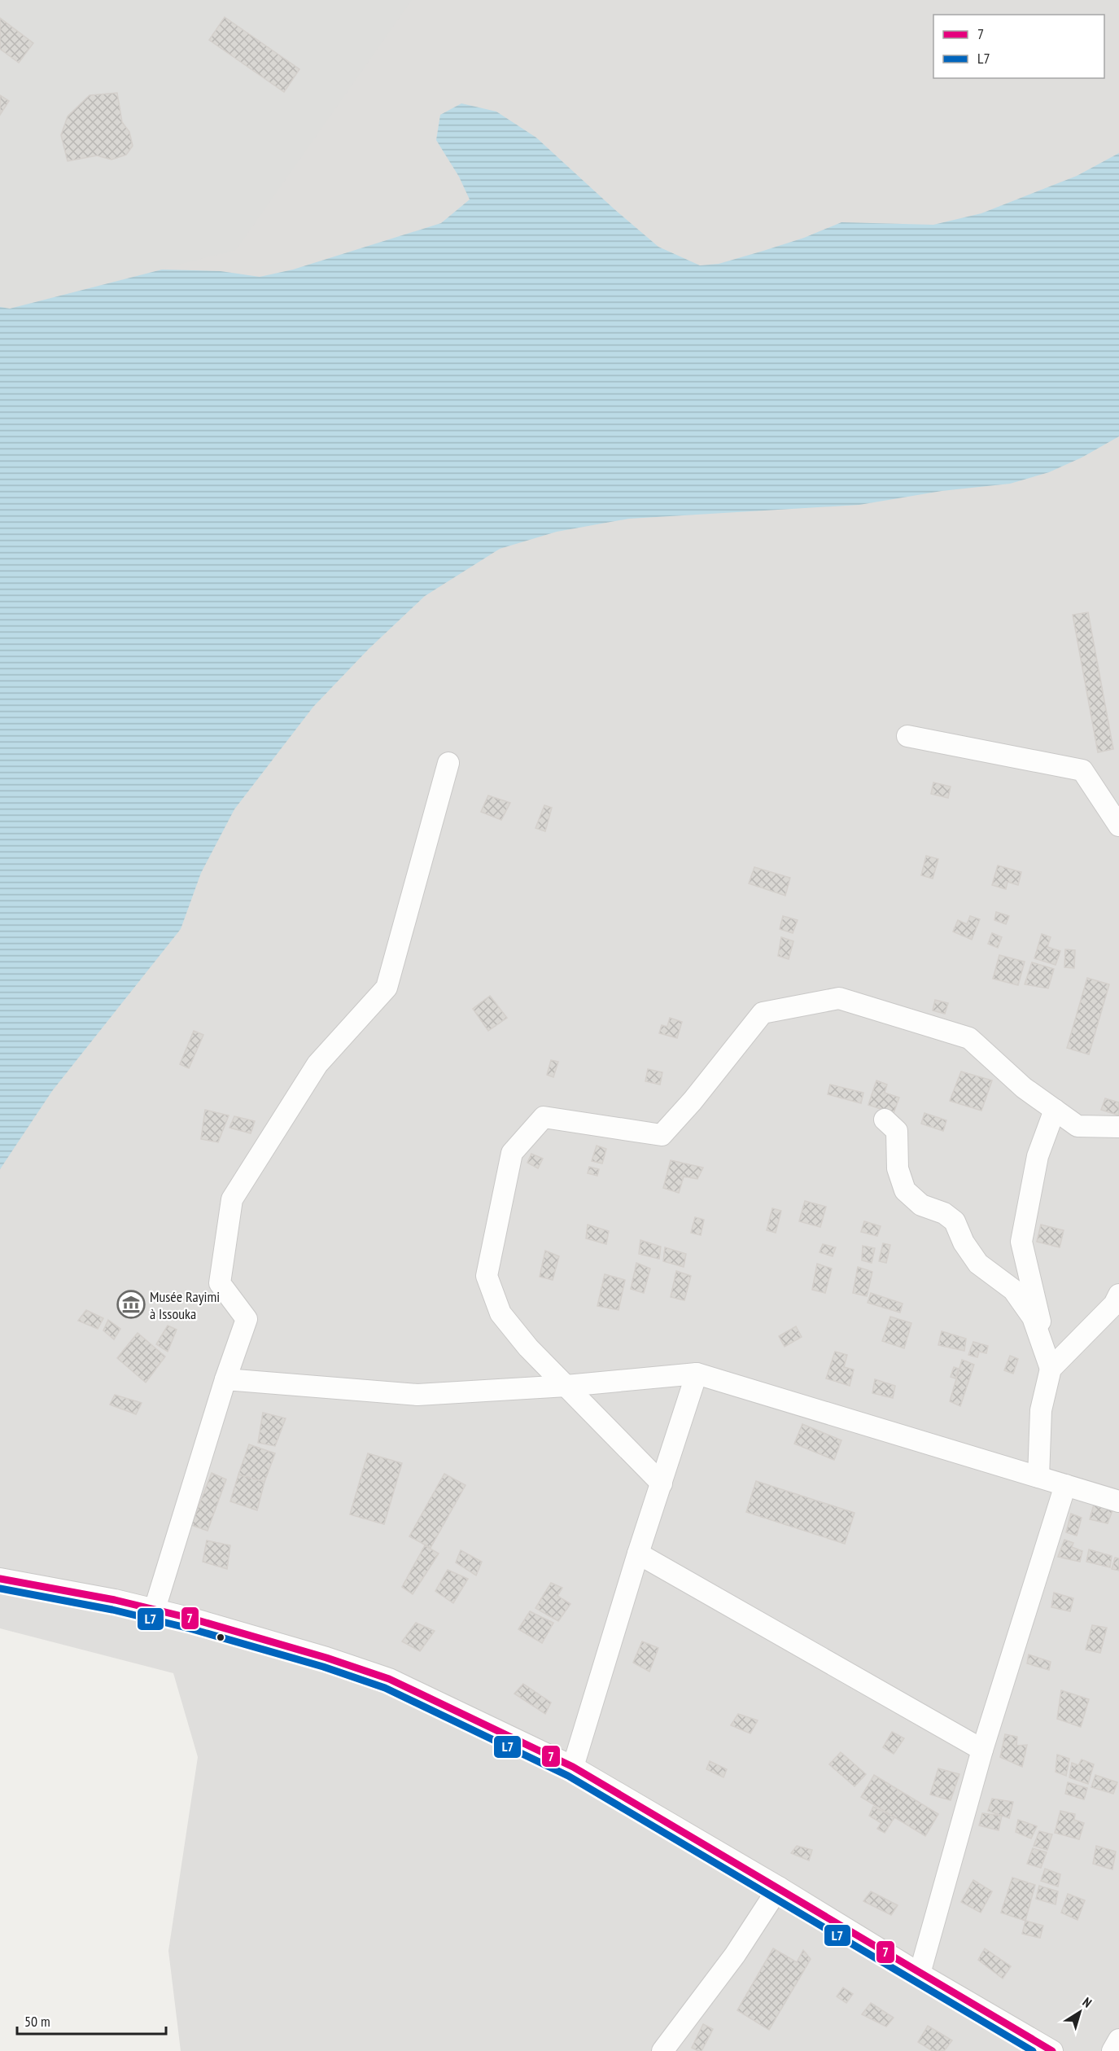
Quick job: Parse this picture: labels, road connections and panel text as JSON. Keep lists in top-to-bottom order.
{
  "places": {
    "museum": ["Musée Rayimi à Issouka"]
  },
  "lines": ["transit line 7", "transit line L7"],
  "legend": ["7", "L7"],
  "scale_bar": "50 m",
  "north": "top right"
}
